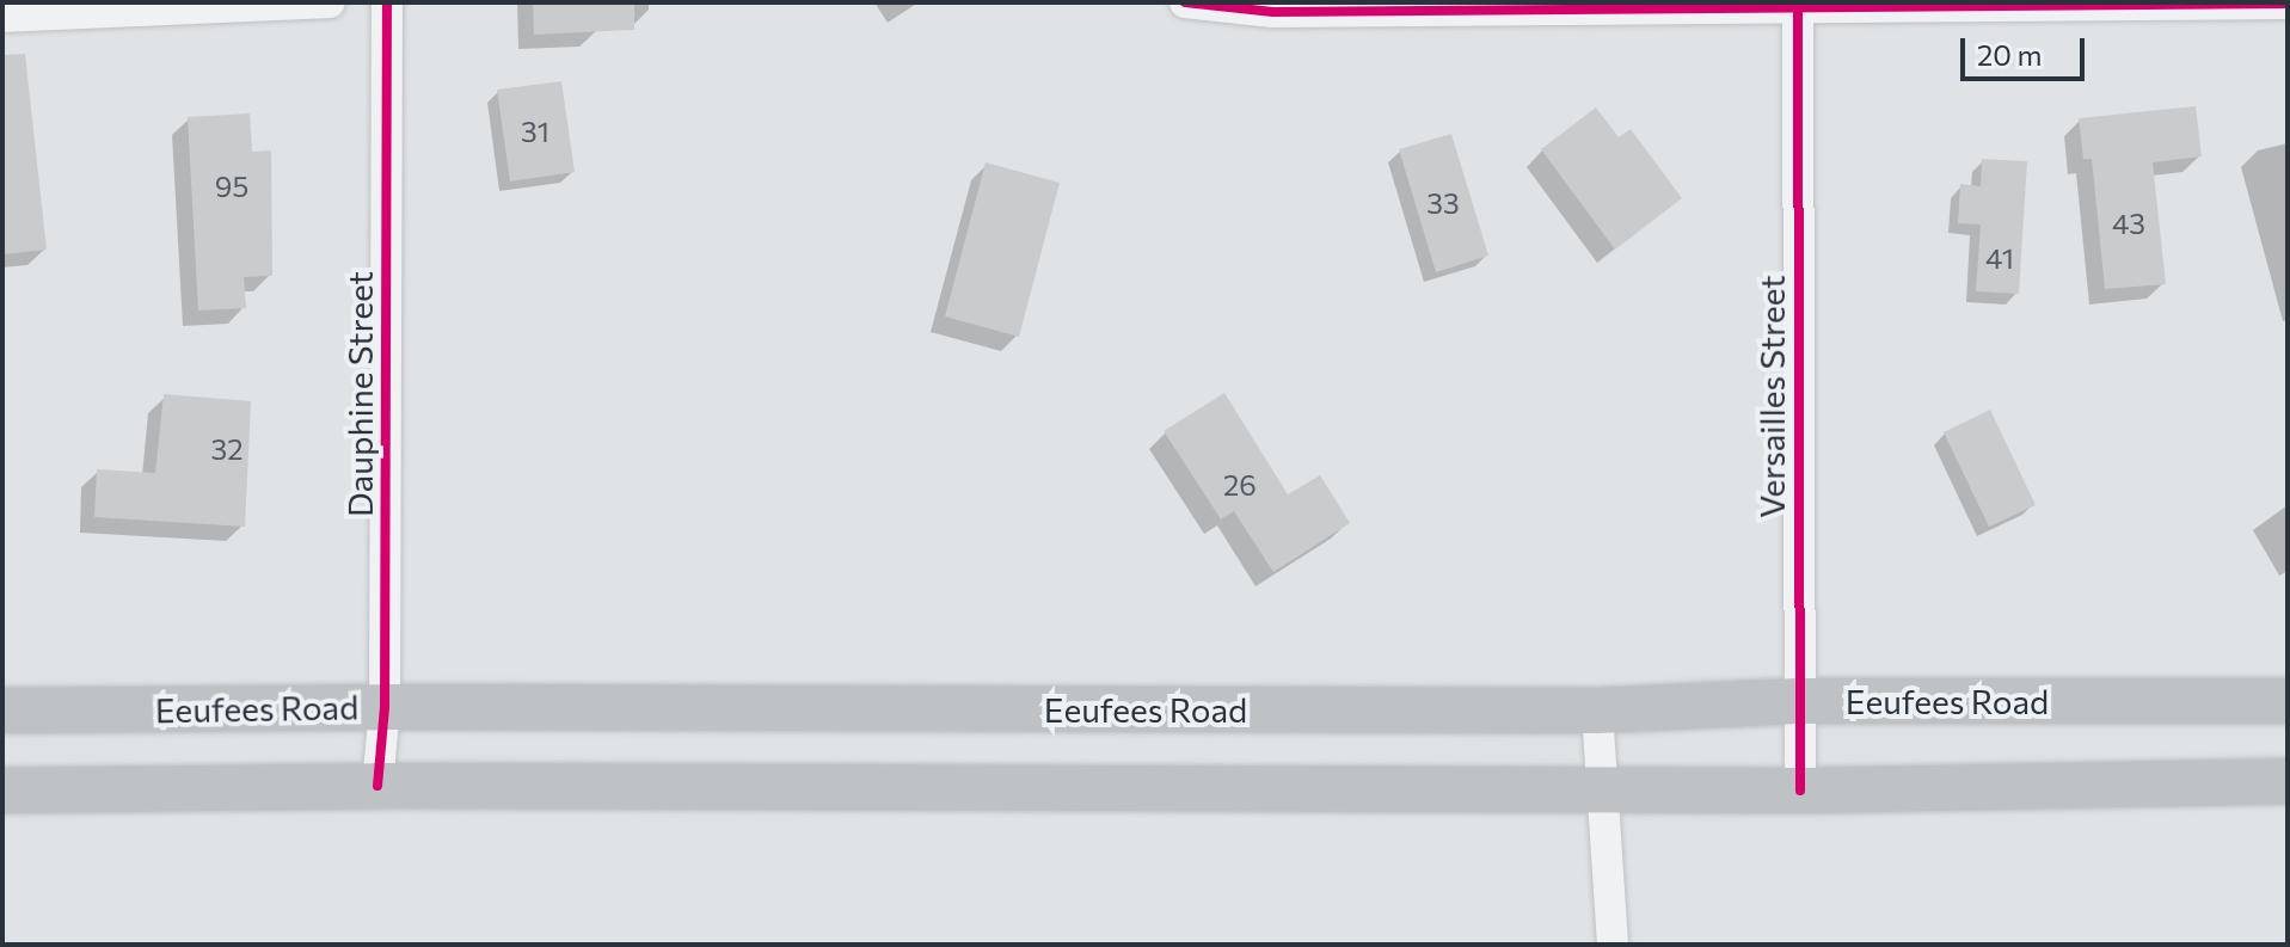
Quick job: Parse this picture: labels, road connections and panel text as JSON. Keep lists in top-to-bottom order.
{
  "streets": {
    "main road": ["Eeufees Road"],
    "street": ["Dauphine Street", "Versailles Street"]
  },
  "crossings": [
    ["Dauphine Street", "Eeufees Road"],
    ["Versailles Street", "Eeufees Road"]
  ],
  "house_numbers": [
    "31",
    "95",
    "33",
    "43",
    "41",
    "32",
    "26"
  ],
  "scale_bar": "20 m"
}
